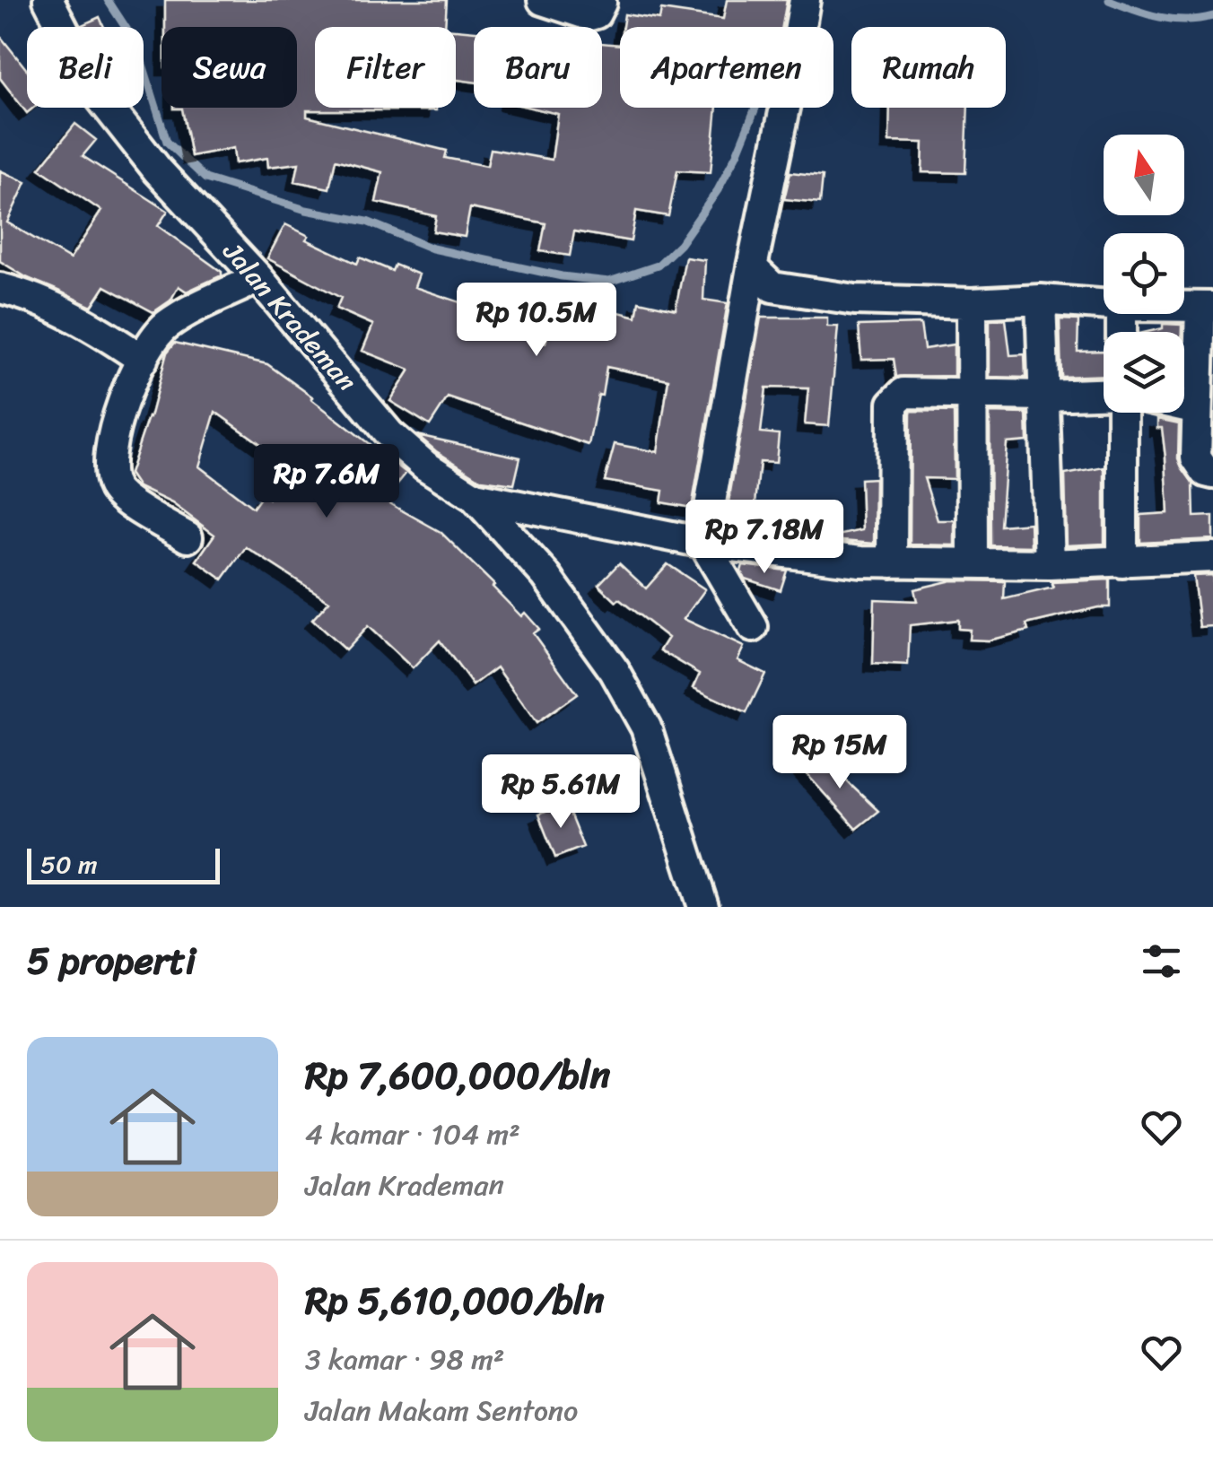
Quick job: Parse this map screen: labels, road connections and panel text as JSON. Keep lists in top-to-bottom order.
{
  "streets": {
    "street": ["Jalan Krademan"]
  },
  "scale_bar": "50 m",
  "north": "top",
  "page": {
    "chip": [
      "Beli",
      "Sewa",
      "Filter",
      "Baru",
      "Apartemen",
      "Rumah"
    ],
    "price": [
      "Rp 10.5M",
      "Rp 7.6M",
      "Rp 7.18M",
      "Rp 15M",
      "Rp 5.61M"
    ],
    "scale": "50 m",
    "heading": "5 properti",
    "list": [
      {
        "name": "Rp 7,600,000/bln",
        "note": "4 kamar · 104 m² · Jalan Krademan"
      },
      {
        "name": "Rp 5,610,000/bln",
        "note": "3 kamar · 98 m² · Jalan Makam Sentono"
      }
    ]
  }
}
